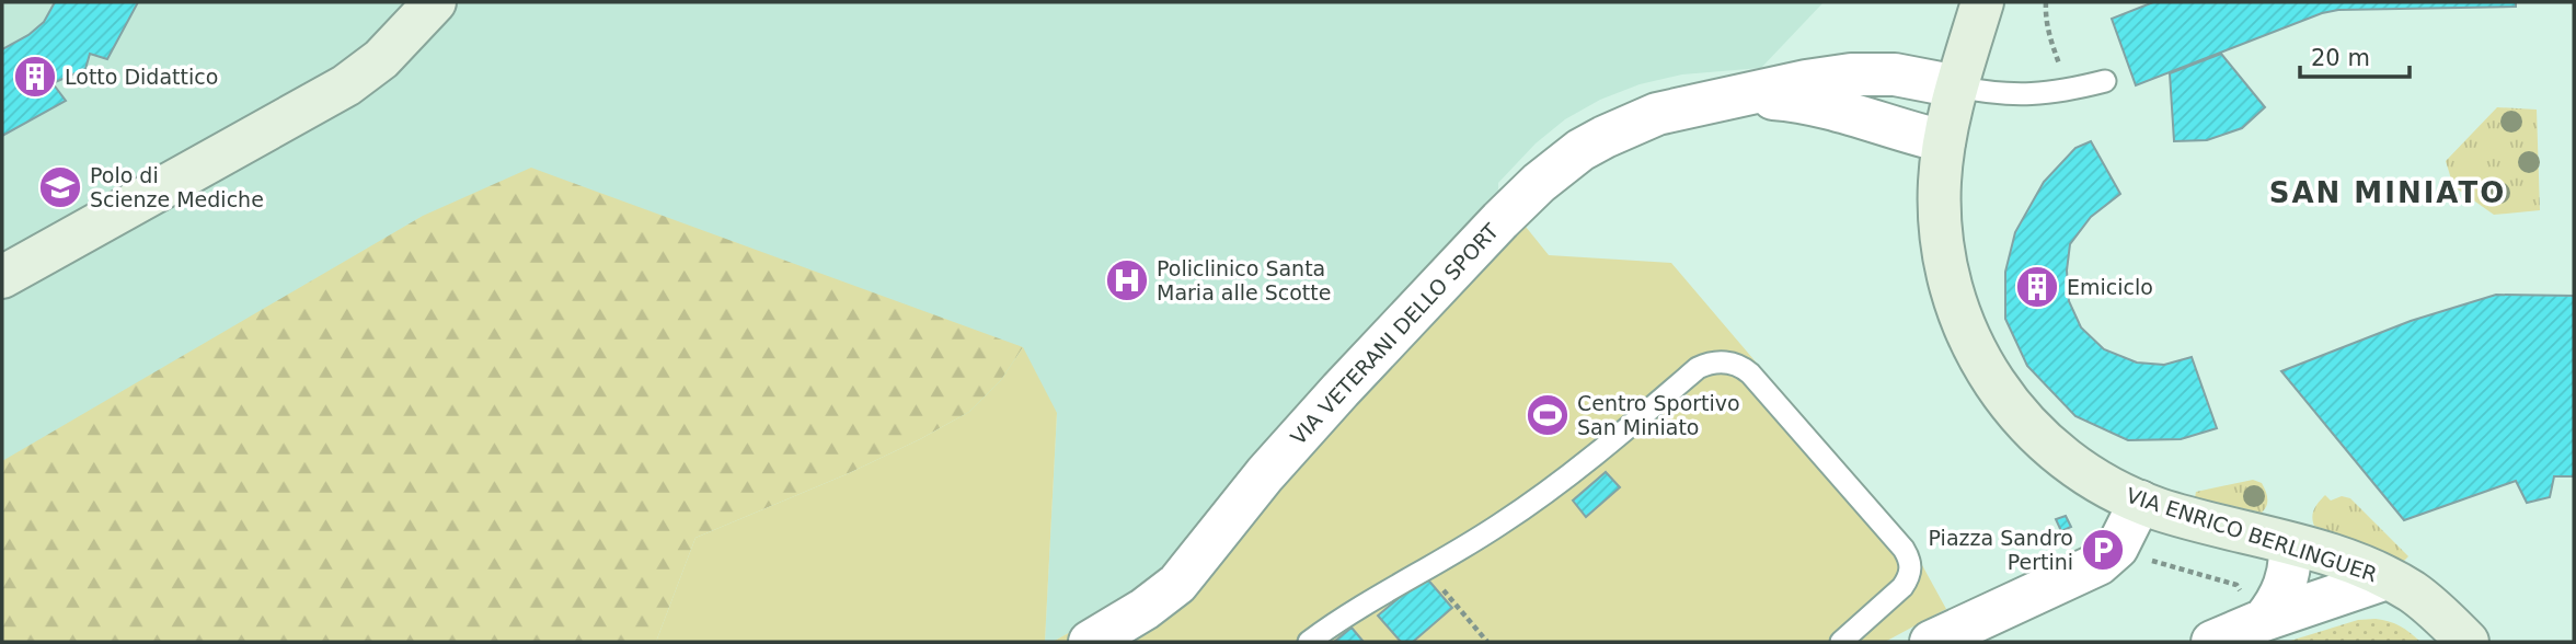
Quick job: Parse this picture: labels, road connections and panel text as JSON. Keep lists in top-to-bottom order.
{
  "streets": {
    "street": ["VIA VETERANI DELLO SPORT", "VIA ENRICO BERLINGUER"]
  },
  "crossings": [
    ["VIA VETERANI DELLO SPORT", "VIA ENRICO BERLINGUER"]
  ],
  "districts": ["SAN MINIATO"],
  "places": {
    "building": ["Lotto Didattico", "Emiciclo"],
    "school or university": ["Polo di Scienze Mediche"],
    "hospital": ["Policlinico Santa Maria alle Scotte"],
    "sports": ["Centro Sportivo San Miniato"],
    "parking": ["Piazza Sandro Pertini"]
  },
  "scale_bar": "20 m"
}
